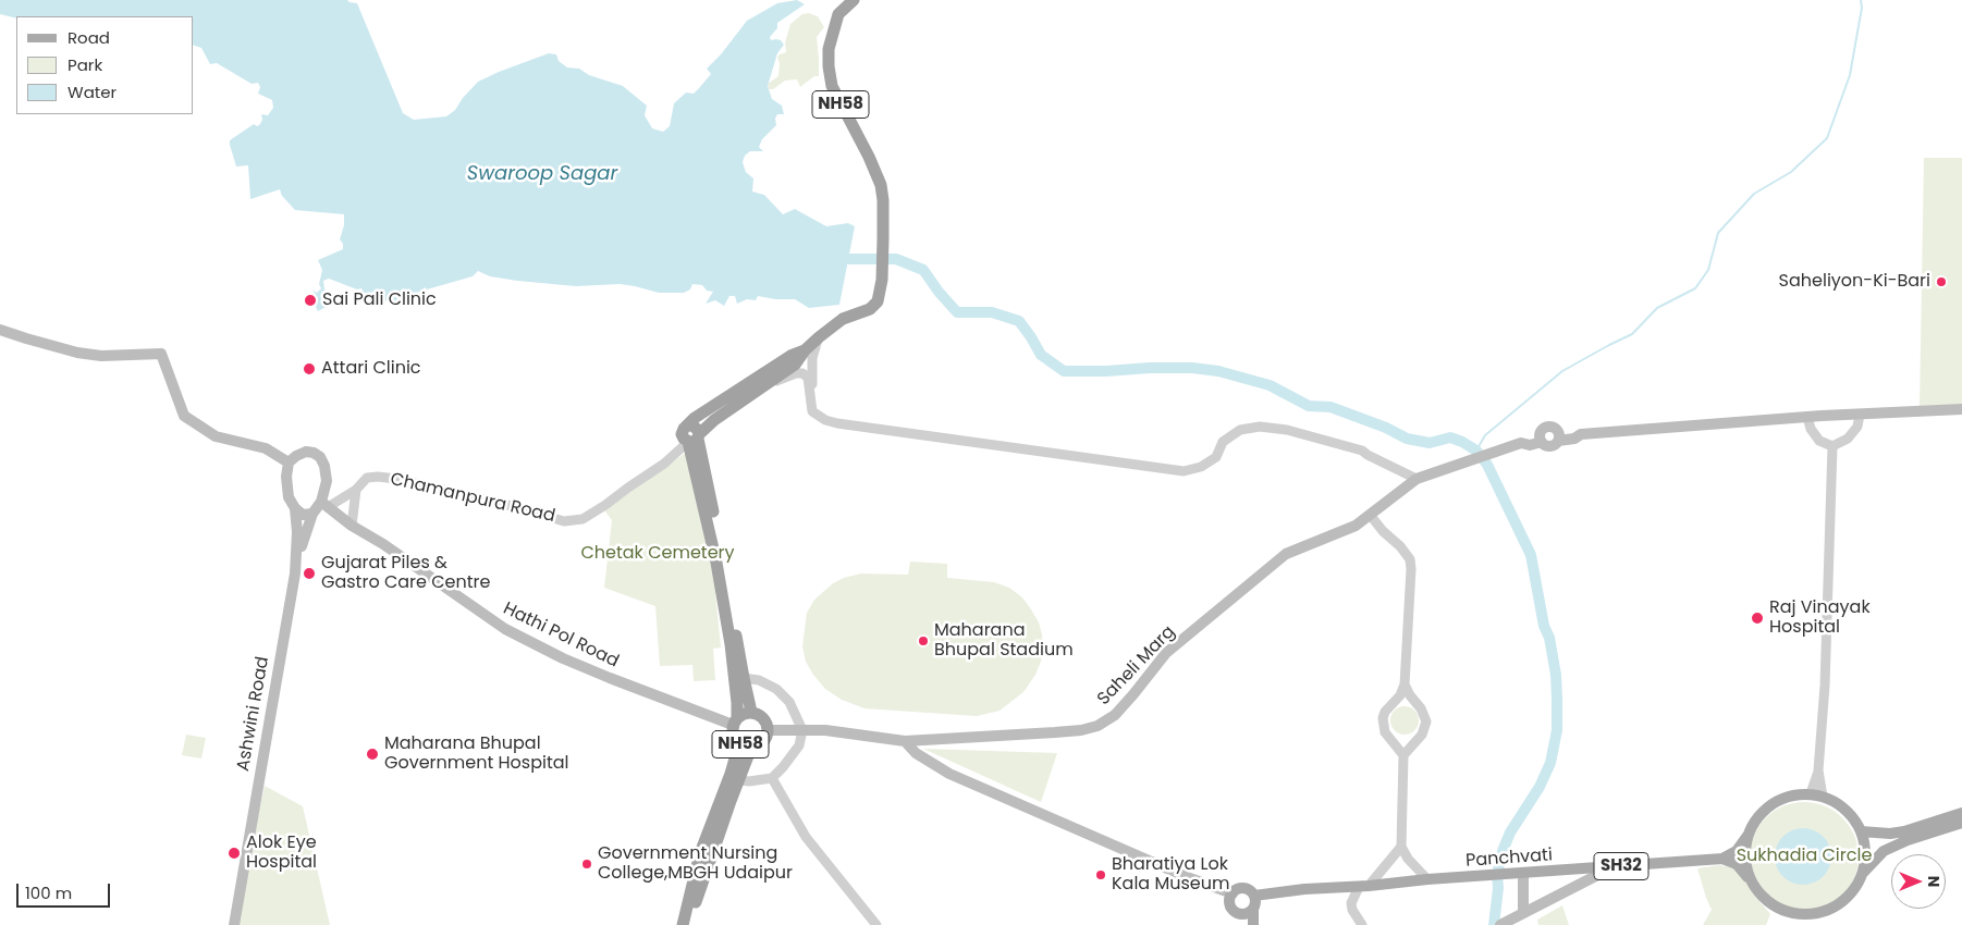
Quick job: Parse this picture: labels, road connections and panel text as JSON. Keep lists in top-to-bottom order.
{
  "streets": {
    "highway": ["NH58"],
    "main road": [
      "Hathi Pol Road",
      "Saheli Marg",
      "Ashwini Road",
      "Panchvati",
      "SH32"
    ],
    "street": ["Chamanpura Road"]
  },
  "crossings": [
    ["NH58", "Chamanpura Road"],
    ["NH58", "Hathi Pol Road"],
    ["NH58", "Saheli Marg"],
    ["Chamanpura Road", "Hathi Pol Road"],
    ["Chamanpura Road", "Ashwini Road"],
    ["Hathi Pol Road", "Saheli Marg"],
    ["Hathi Pol Road", "Ashwini Road"],
    ["Panchvati", "SH32"]
  ],
  "water": ["Swaroop Sagar"],
  "parks": ["Chetak Cemetery", "Sukhadia Circle"],
  "places": [
    "Saheliyon-Ki-Bari",
    "Sai Pali Clinic",
    "Attari Clinic",
    "Gujarat Piles & Gastro Care Centre",
    "Raj Vinayak Hospital",
    "Maharana Bhupal Stadium",
    "Maharana Bhupal Government Hospital",
    "Alok Eye Hospital",
    "Government Nursing College,MBGH Udaipur",
    "Bharatiya Lok Kala Museum"
  ],
  "legend": ["Road", "Park", "Water"],
  "scale_bar": "100 m",
  "north": "right"
}
